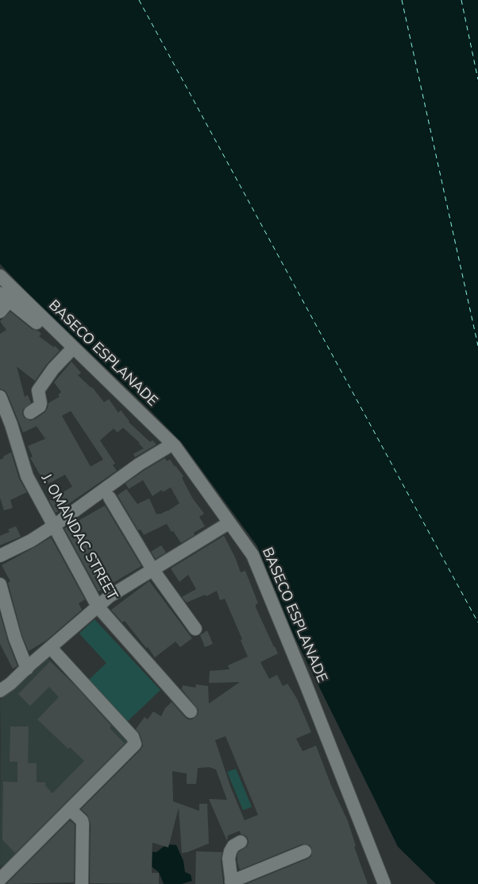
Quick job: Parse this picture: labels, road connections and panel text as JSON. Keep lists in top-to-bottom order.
{
  "streets": {
    "street": ["BASECO ESPLANADE", "J. OMANDAC STREET"]
  }
}
